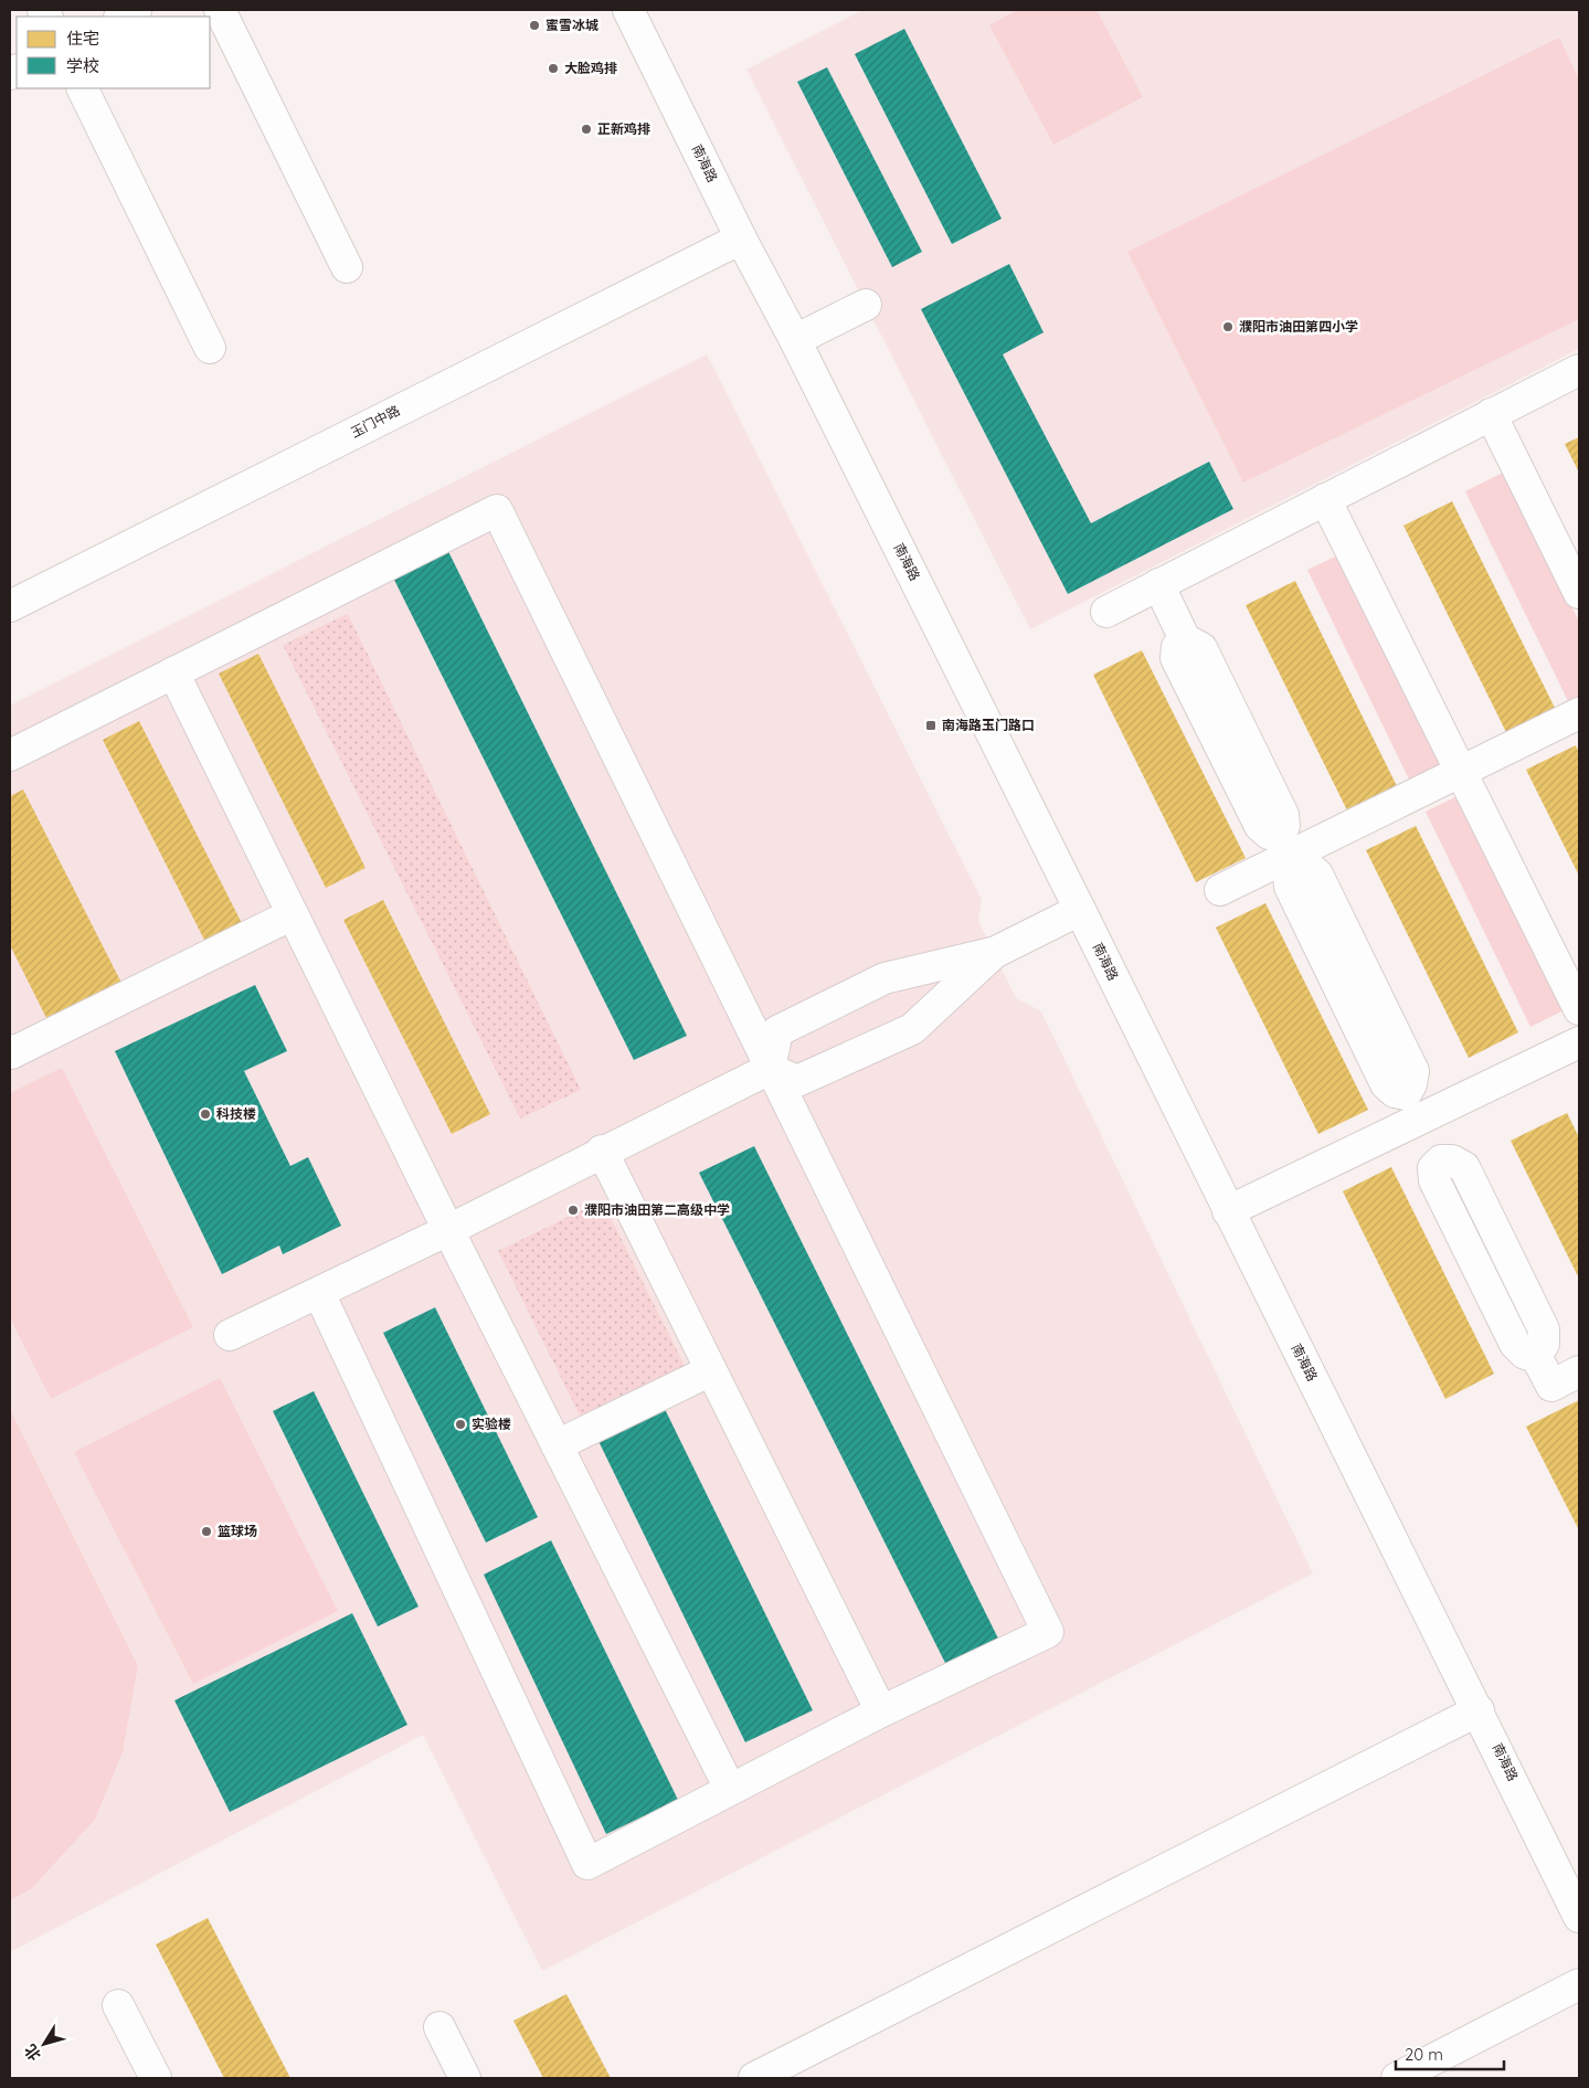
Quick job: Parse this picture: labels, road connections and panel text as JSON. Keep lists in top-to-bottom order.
{
  "streets": {
    "street": ["南海路", "玉门中路"]
  },
  "crossings": [
    ["南海路", "玉门中路"]
  ],
  "places": {
    "other": [
      "蜜雪冰城",
      "大脸鸡排",
      "正新鸡排",
      "濮阳市油田第四小学",
      "科技楼",
      "濮阳市油田第二高级中学",
      "实验楼",
      "篮球场"
    ],
    "transit": ["南海路玉门路口"]
  },
  "legend": ["住宅", "学校"],
  "scale_bar": "20 m",
  "north": "bottom left"
}
